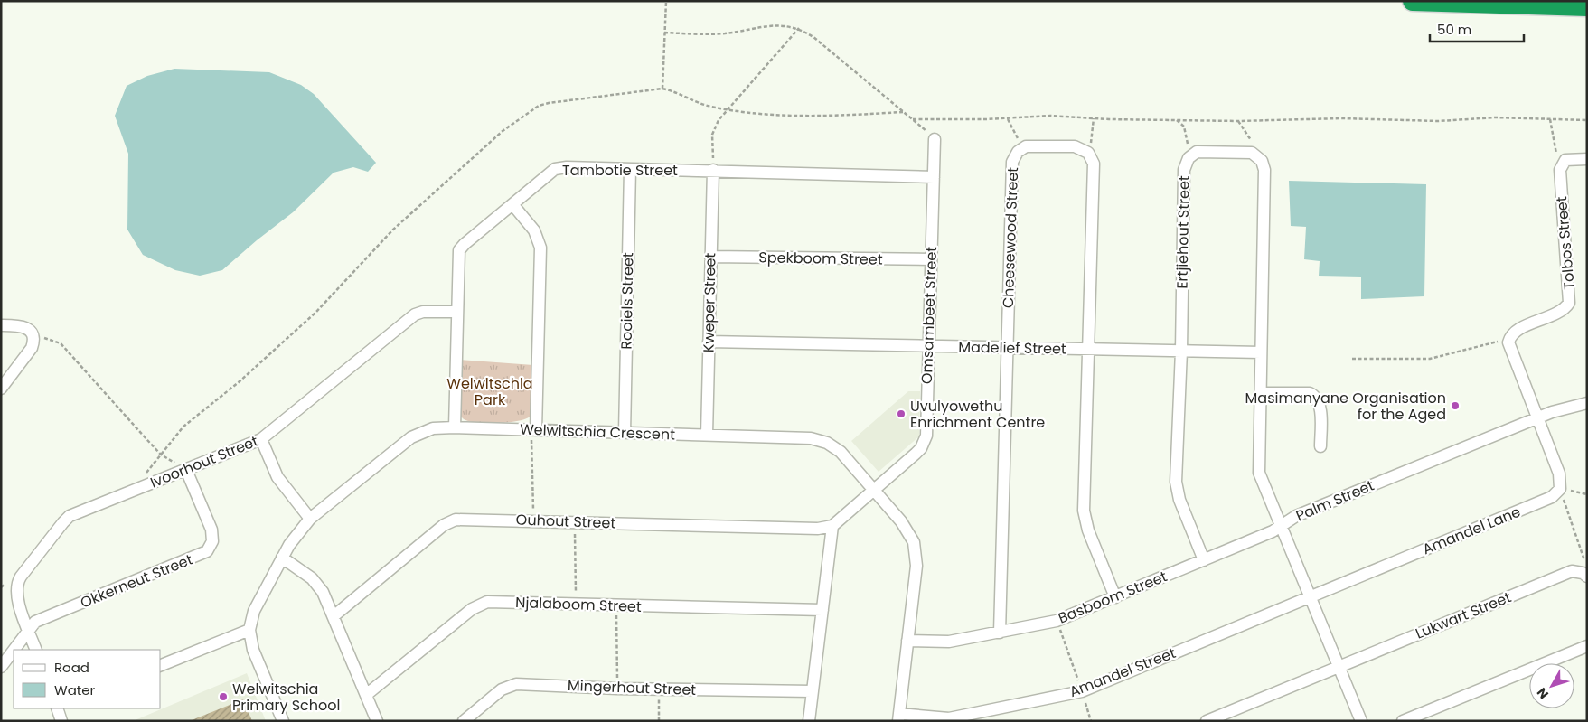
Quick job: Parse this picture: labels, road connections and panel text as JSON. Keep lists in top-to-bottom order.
{
  "streets": {
    "street": [
      "Tambotie Street",
      "Ertjiehout Street",
      "Cheesewood Street",
      "Tolbos Street",
      "Spekboom Street",
      "Rooiels Street",
      "Kweper Street",
      "Omsambeet Street",
      "Madelief Street",
      "Welwitschia Crescent",
      "Ivoorhout Street",
      "Palm Street",
      "Ouhout Street",
      "Amandel Lane",
      "Okkerneut Street",
      "Basboom Street",
      "Njalaboom Street",
      "Lukwart Street",
      "Amandel Street",
      "Mingerhout Street"
    ]
  },
  "crossings": [
    ["Tambotie Street", "Rooiels Street"],
    ["Tambotie Street", "Kweper Street"],
    ["Tambotie Street", "Omsambeet Street"],
    ["Tambotie Street", "Welwitschia Crescent"],
    ["Tambotie Street", "Ivoorhout Street"],
    ["Ertjiehout Street", "Madelief Street"],
    ["Ertjiehout Street", "Basboom Street"],
    ["Cheesewood Street", "Madelief Street"],
    ["Cheesewood Street", "Basboom Street"],
    ["Spekboom Street", "Kweper Street"],
    ["Spekboom Street", "Omsambeet Street"],
    ["Rooiels Street", "Welwitschia Crescent"],
    ["Kweper Street", "Madelief Street"],
    ["Kweper Street", "Welwitschia Crescent"],
    ["Omsambeet Street", "Madelief Street"],
    ["Omsambeet Street", "Welwitschia Crescent"],
    ["Omsambeet Street", "Ouhout Street"],
    ["Welwitschia Crescent", "Basboom Street"],
    ["Welwitschia Crescent", "Amandel Street"],
    ["Ivoorhout Street", "Okkerneut Street"],
    ["Palm Street", "Amandel Lane"],
    ["Palm Street", "Basboom Street"],
    ["Palm Street", "Lukwart Street"],
    ["Palm Street", "Amandel Street"],
    ["Amandel Lane", "Amandel Street"]
  ],
  "parks": ["Welwitschia Park"],
  "places": ["Masimanyane Organisation for the Aged", "Uvulyowethu Enrichment Centre", "Welwitschia Primary School"],
  "legend": ["Road", "Water"],
  "scale_bar": "50 m",
  "north": "bottom left"
}
